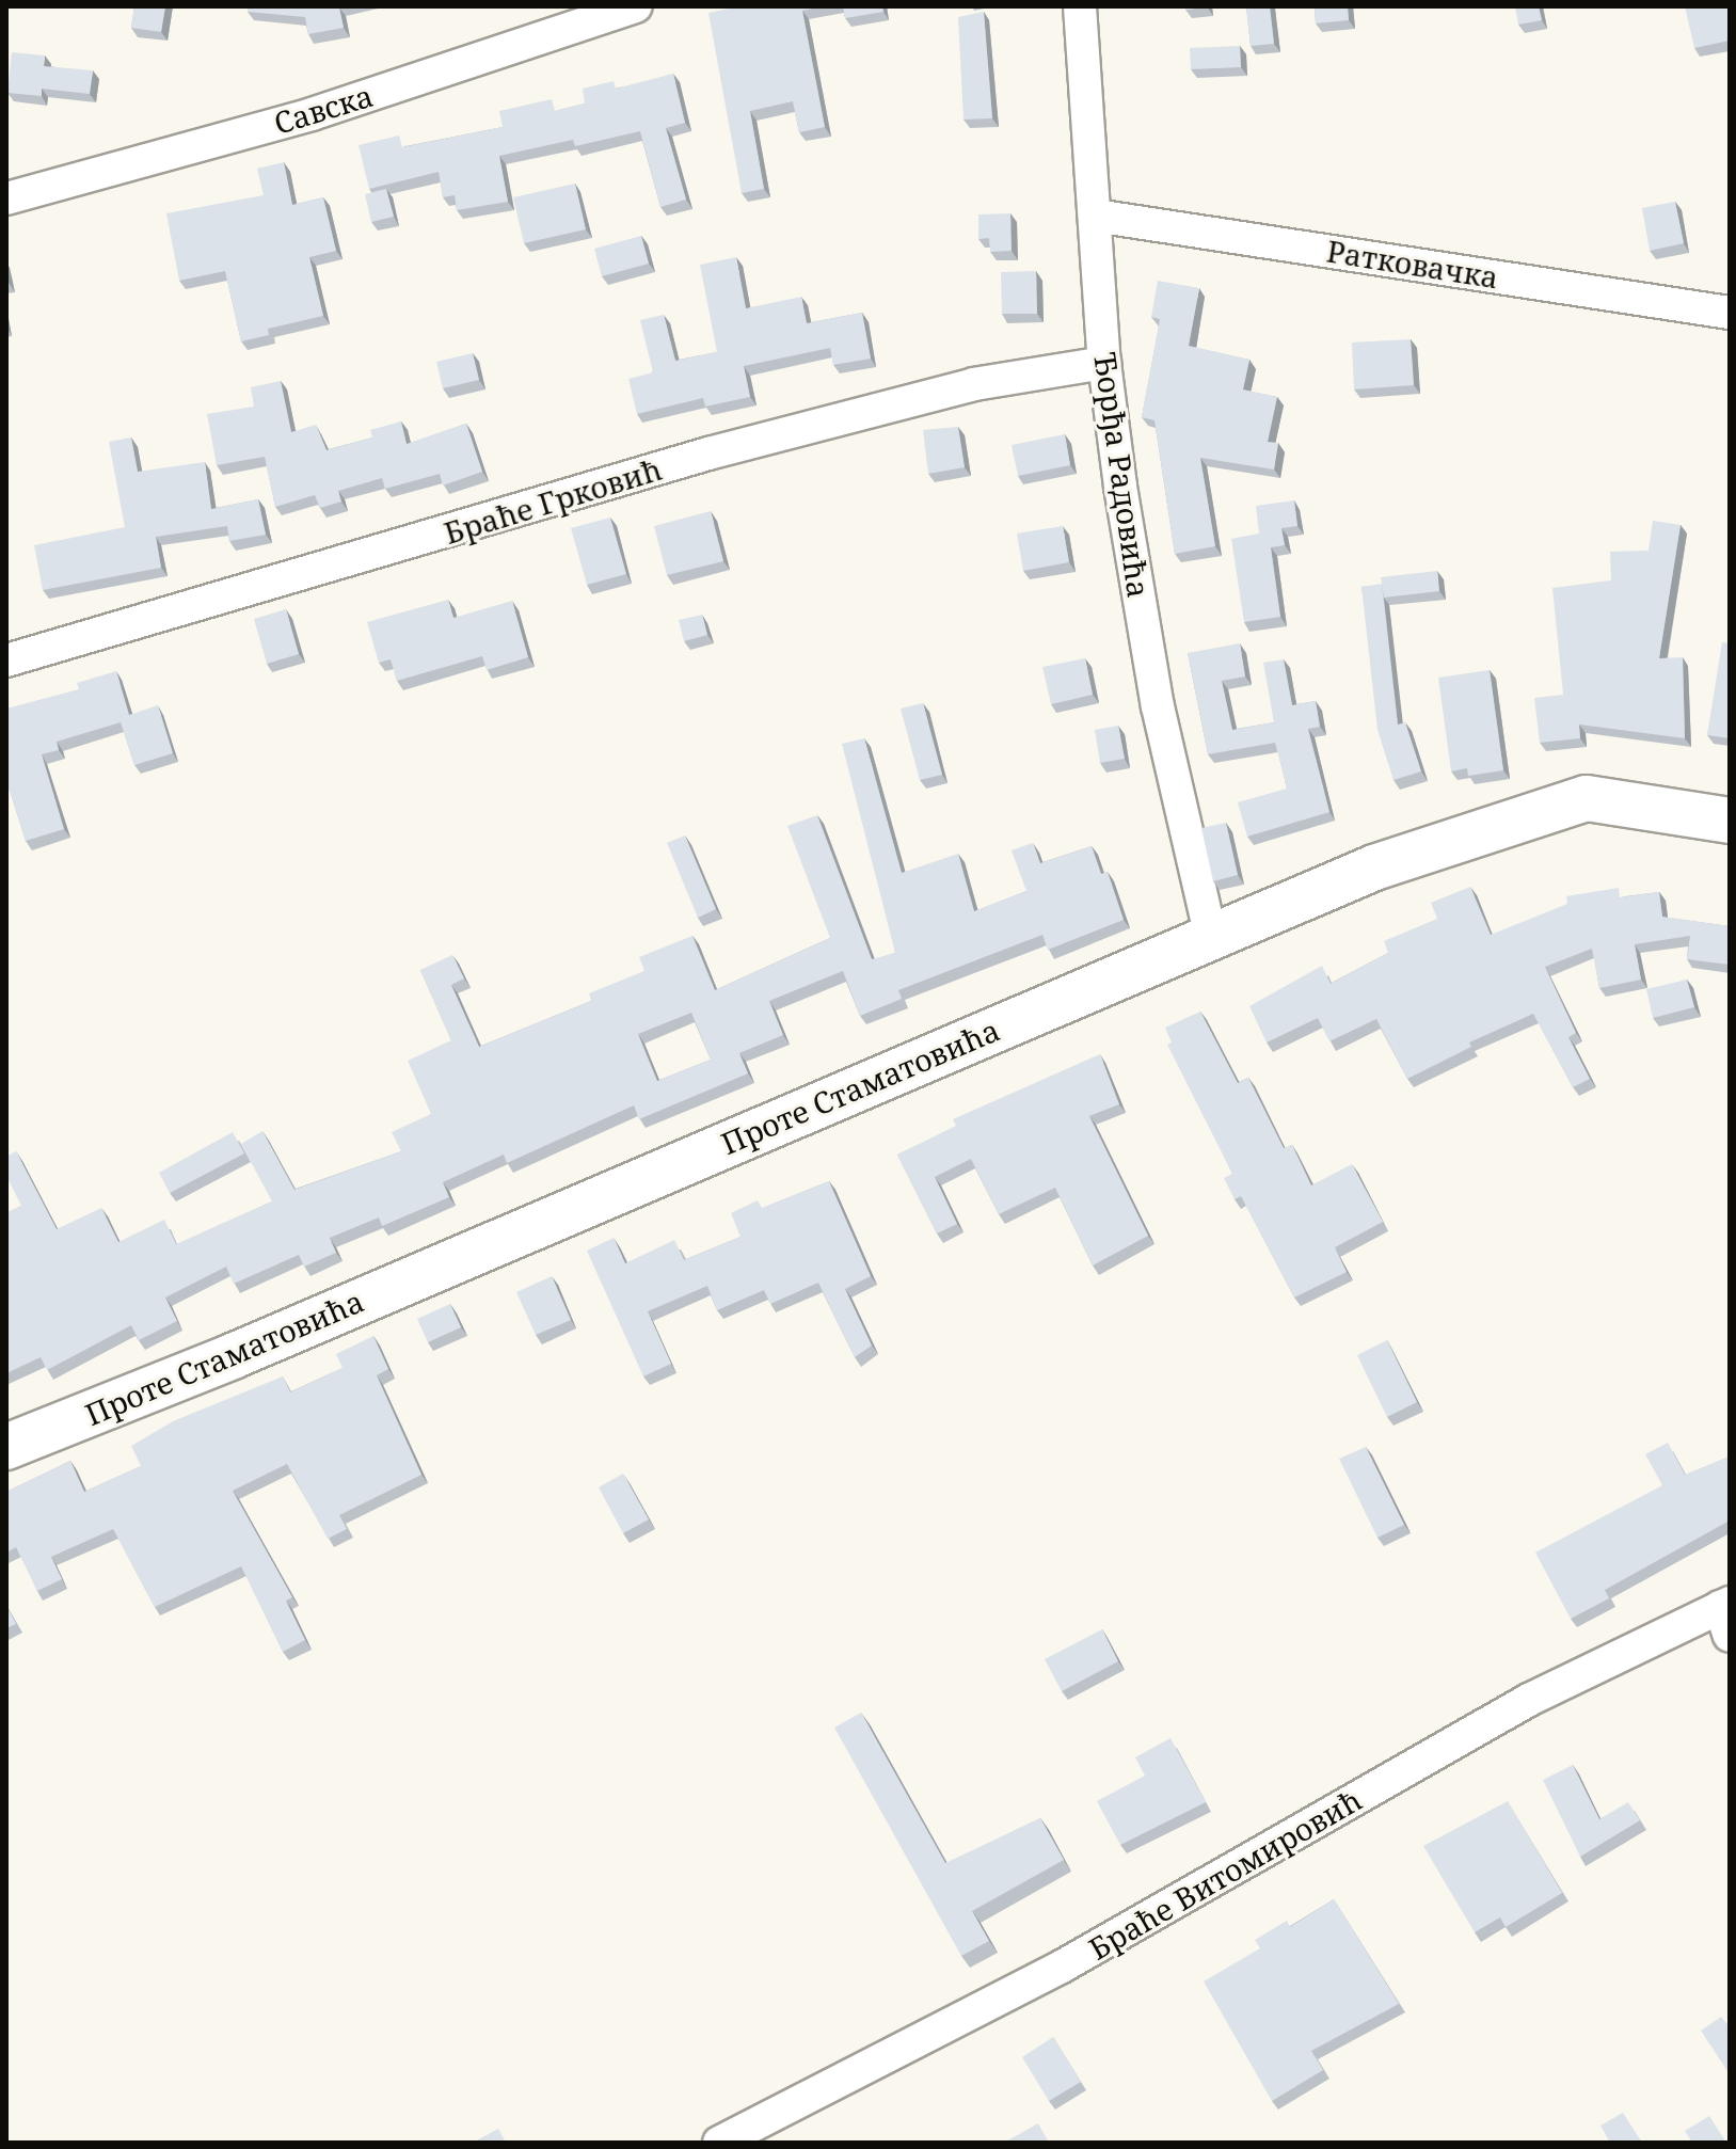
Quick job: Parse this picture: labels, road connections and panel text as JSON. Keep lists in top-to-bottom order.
{
  "streets": {
    "street": [
      "Савска",
      "Ратковачка",
      "Ђорђа Радовића",
      "Браће Грковић",
      "Проте Стаматовића",
      "Браће Витомировић"
    ]
  },
  "crossings": [
    ["Ратковачка", "Ђорђа Радовића"],
    ["Ђорђа Радовића", "Браће Грковић"],
    ["Ђорђа Радовића", "Проте Стаматовића"]
  ]
}
